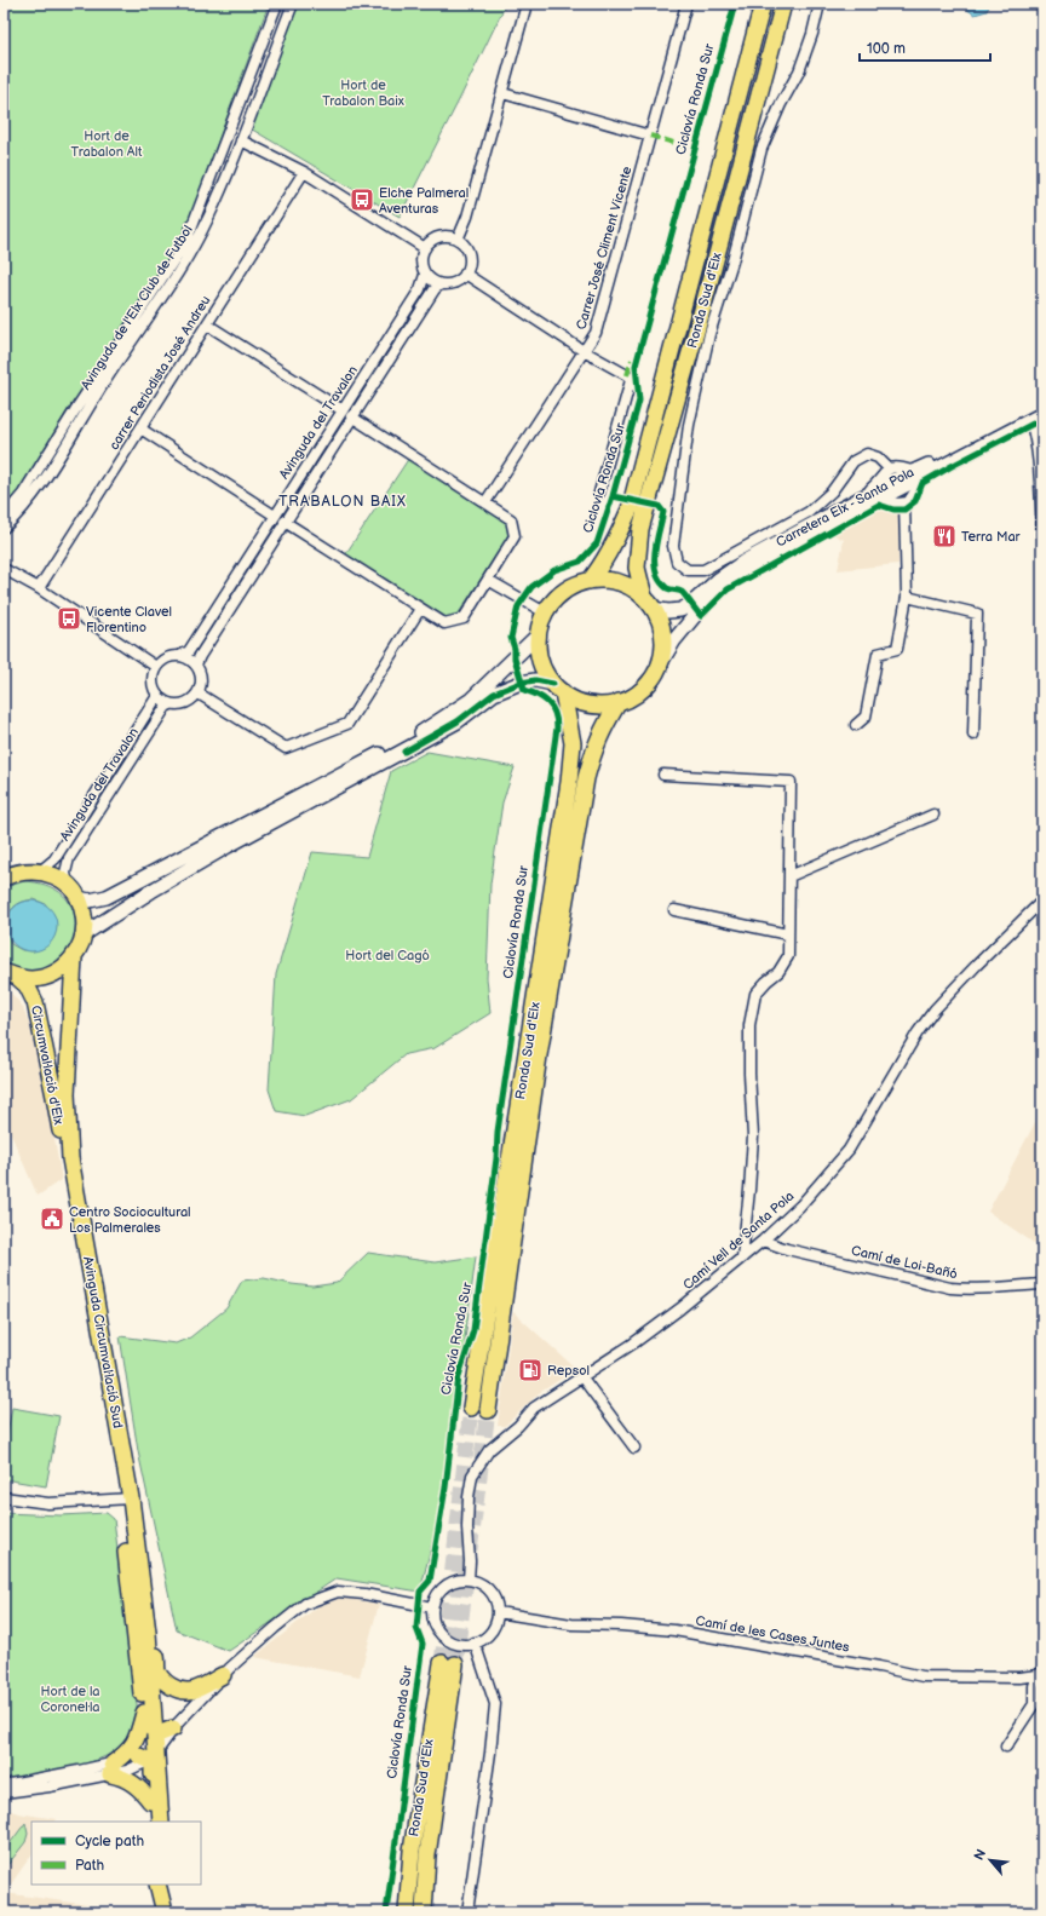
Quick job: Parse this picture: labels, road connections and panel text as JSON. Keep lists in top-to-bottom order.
{
  "streets": {
    "main road": [
      "Ronda Sud d'Elx",
      "Carretera Elx - Santa Pola",
      "Circumval·lació d'Elx",
      "Avinguda Circumval·lació Sud"
    ],
    "street": [
      "Carrer José Climent Vicente",
      "Avinguda de l'Elx Club de Futbol",
      "carrer Periodista José Andreu",
      "Avinguda del Travalon",
      "Camí Vell de Santa Pola",
      "Camí de Loi-Bañó",
      "Camí de les Cases Juntes"
    ],
    "cycle path": ["Ciclovía Ronda Sur"]
  },
  "crossings": [
    ["Ronda Sud d'Elx", "Carretera Elx - Santa Pola"],
    ["Circumval·lació d'Elx", "Avinguda Circumval·lació Sud"],
    ["Camí Vell de Santa Pola", "Camí de Loi-Bañó"],
    ["Camí Vell de Santa Pola", "Camí de les Cases Juntes"]
  ],
  "districts": ["TRABALON BAIX"],
  "parks": [
    "Hort de Trabalon Baix",
    "Hort de Trabalon Alt",
    "Hort del Cagó",
    "Hort de la Coronel·la"
  ],
  "places": {
    "bus stop": ["Elche Palmeral Aventuras", "Vicente Clavel Florentino"],
    "restaurant": ["Terra Mar"],
    "public building": ["Centro Sociocultural Los Palmerales"],
    "fuel station": ["Repsol"]
  },
  "legend": ["Cycle path", "Path"],
  "scale_bar": "100 m",
  "north": "top left"
}
